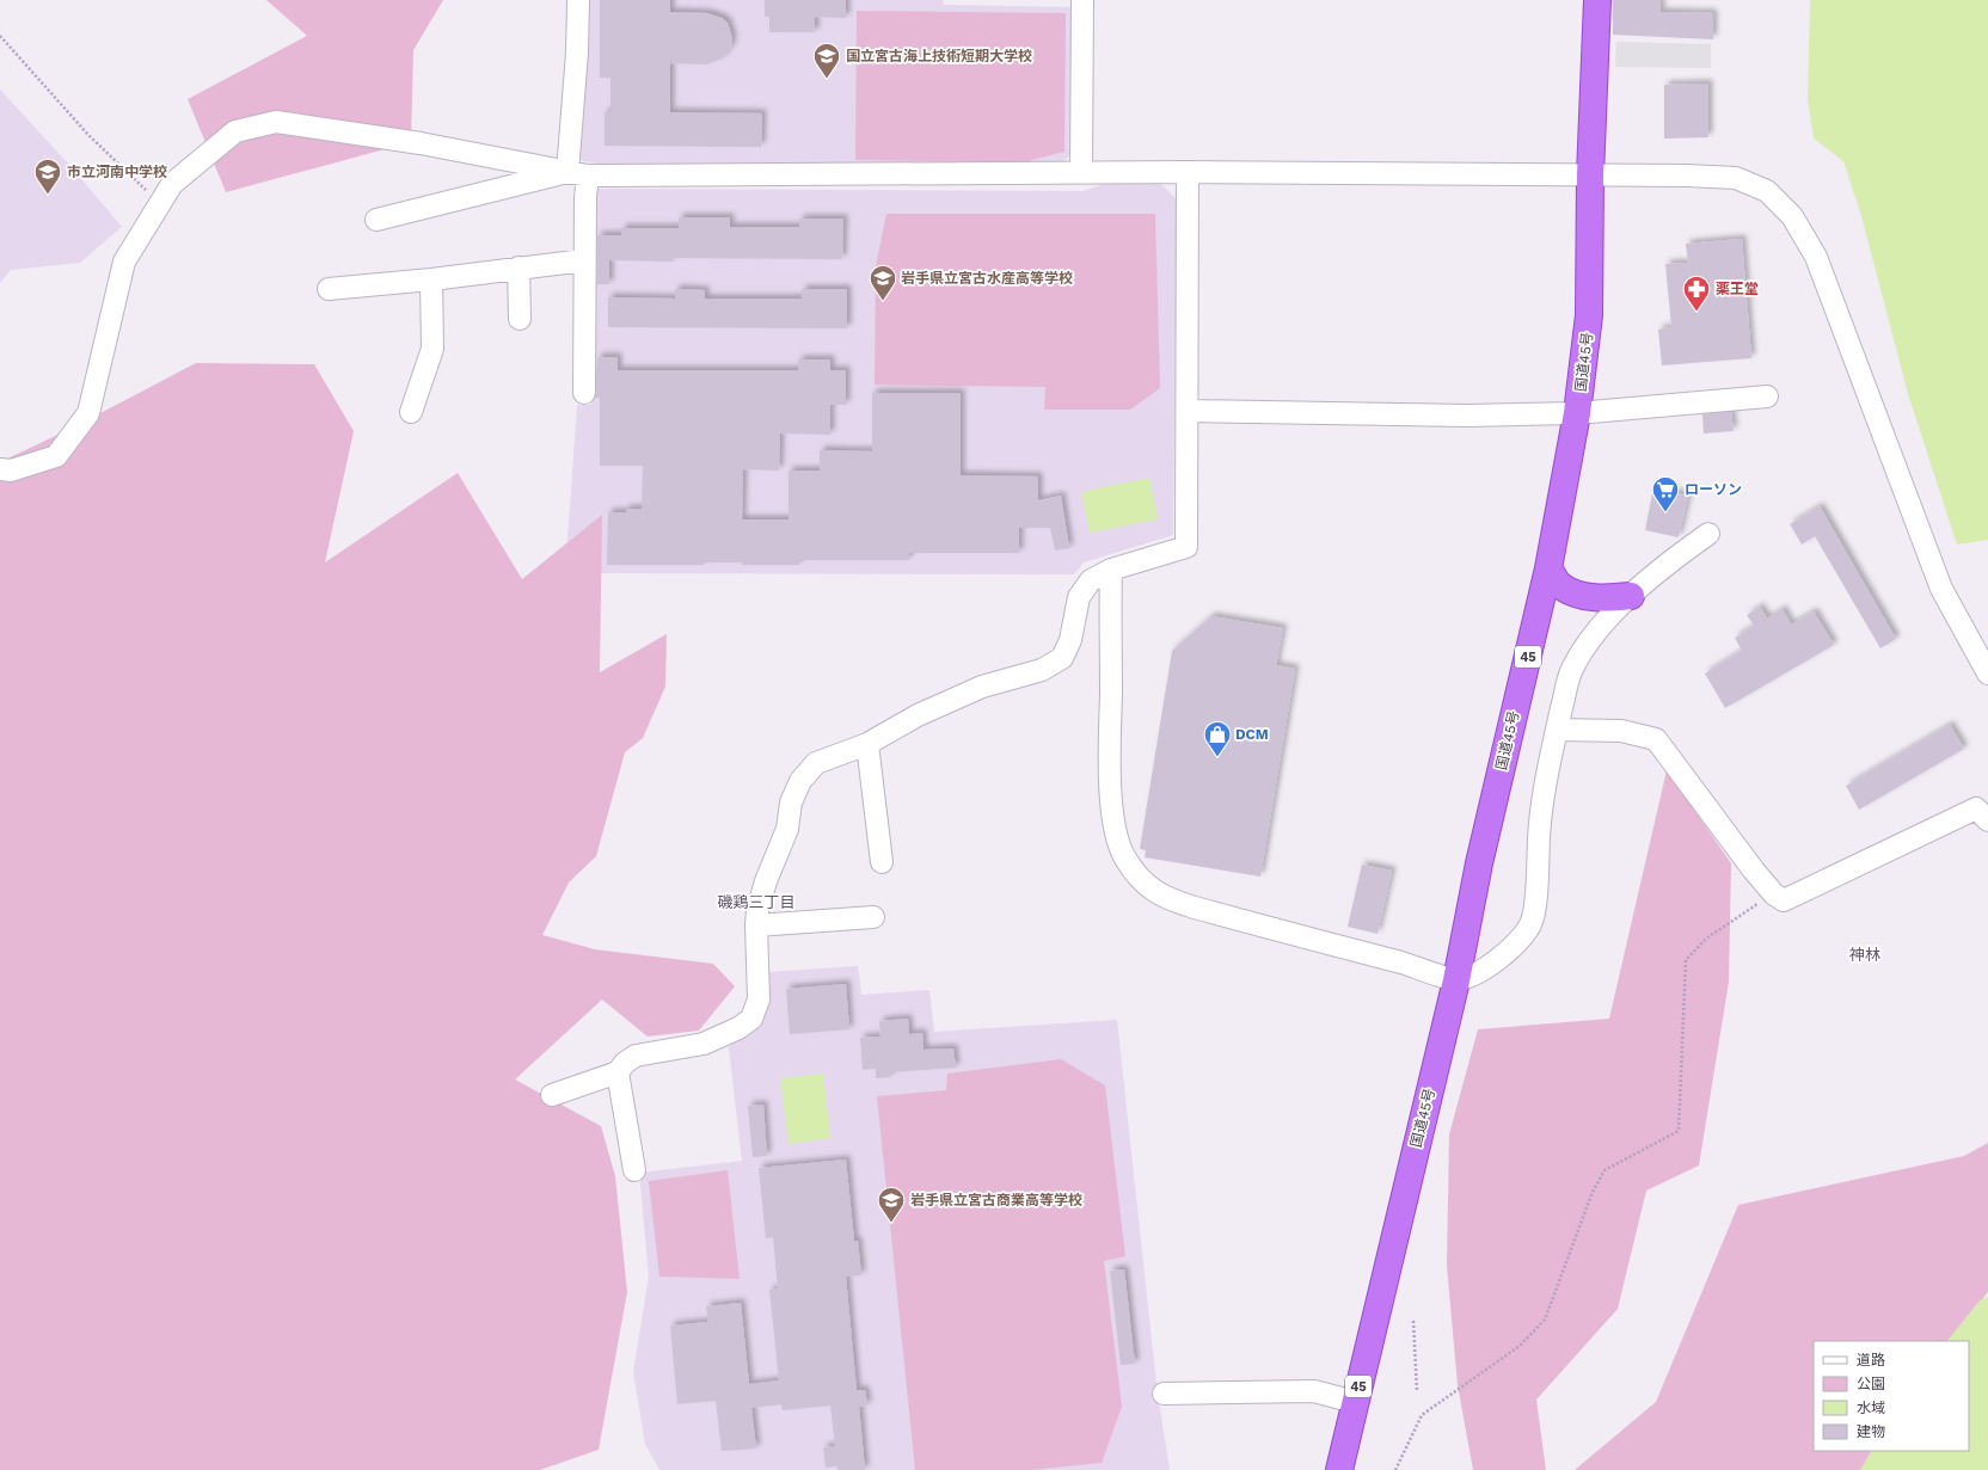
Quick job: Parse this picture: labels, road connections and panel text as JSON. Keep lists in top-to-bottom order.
{
  "streets": {
    "highway": ["国道45号", "45"]
  },
  "districts": ["磯鶏三丁目", "神林"],
  "places": {
    "school or university": [
      "国立宮古海上技術短期大学校",
      "市立河南中学校",
      "岩手県立宮古水産高等学校",
      "岩手県立宮古商業高等学校"
    ],
    "pharmacy": ["薬王堂"],
    "supermarket": ["ローソン"],
    "shop": ["DCM"]
  },
  "legend": [
    "道路",
    "公園",
    "水域",
    "建物"
  ]
}
